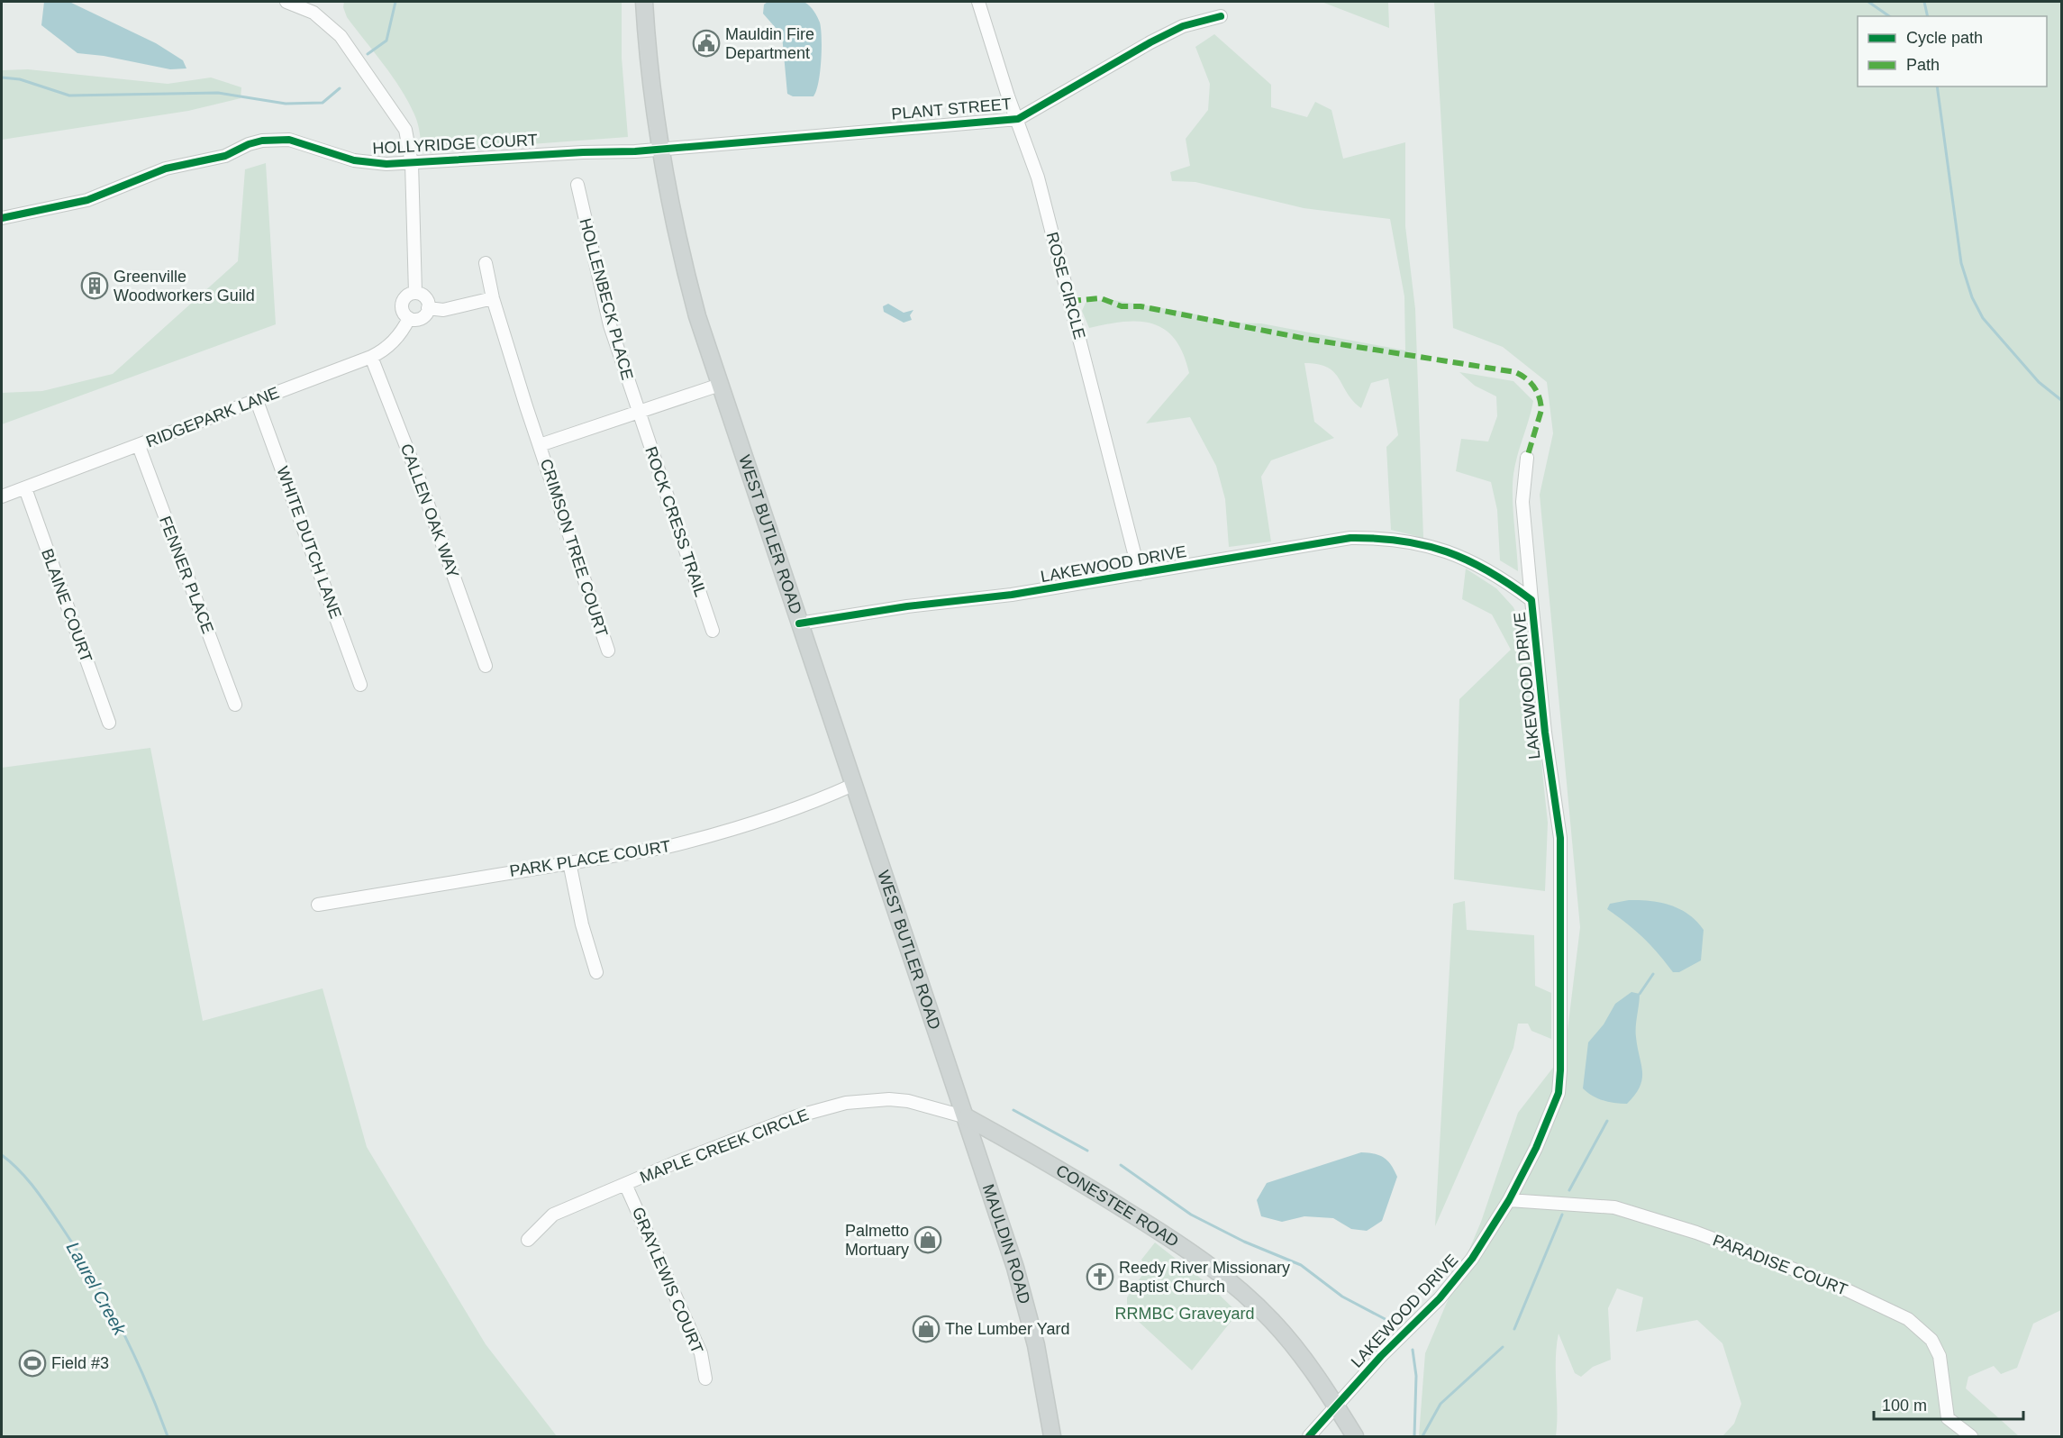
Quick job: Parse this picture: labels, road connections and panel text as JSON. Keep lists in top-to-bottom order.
{
  "streets": {
    "main road": ["WEST BUTLER ROAD", "CONESTEE ROAD", "MAULDIN ROAD"],
    "street": [
      "PLANT STREET",
      "HOLLYRIDGE COURT",
      "ROSE CIRCLE",
      "HOLLENBECK PLACE",
      "RIDGEPARK LANE",
      "CALLEN OAK WAY",
      "ROCK CRESS TRAIL",
      "WHITE DUTCH LANE",
      "CRIMSON TREE COURT",
      "LAKEWOOD DRIVE",
      "FENNER PLACE",
      "BLAINE COURT",
      "PARK PLACE COURT",
      "MAPLE CREEK CIRCLE",
      "PARADISE COURT",
      "GRAYLEWIS COURT"
    ]
  },
  "crossings": [
    ["PLANT STREET", "HOLLYRIDGE COURT"],
    ["PLANT STREET", "ROSE CIRCLE"],
    ["PLANT STREET", "WEST BUTLER ROAD"],
    ["HOLLYRIDGE COURT", "WEST BUTLER ROAD"],
    ["ROSE CIRCLE", "LAKEWOOD DRIVE"],
    ["HOLLENBECK PLACE", "ROCK CRESS TRAIL"],
    ["RIDGEPARK LANE", "CALLEN OAK WAY"],
    ["RIDGEPARK LANE", "WHITE DUTCH LANE"],
    ["RIDGEPARK LANE", "FENNER PLACE"],
    ["RIDGEPARK LANE", "BLAINE COURT"],
    ["WEST BUTLER ROAD", "LAKEWOOD DRIVE"],
    ["WEST BUTLER ROAD", "PARK PLACE COURT"],
    ["WEST BUTLER ROAD", "MAPLE CREEK CIRCLE"],
    ["WEST BUTLER ROAD", "CONESTEE ROAD"],
    ["WEST BUTLER ROAD", "MAULDIN ROAD"],
    ["LAKEWOOD DRIVE", "CONESTEE ROAD"],
    ["LAKEWOOD DRIVE", "PARADISE COURT"],
    ["MAPLE CREEK CIRCLE", "CONESTEE ROAD"],
    ["MAPLE CREEK CIRCLE", "MAULDIN ROAD"],
    ["MAPLE CREEK CIRCLE", "GRAYLEWIS COURT"],
    ["CONESTEE ROAD", "MAULDIN ROAD"]
  ],
  "water": ["Laurel Creek"],
  "parks": ["RRMBC Graveyard"],
  "places": {
    "public building": ["Mauldin Fire Department"],
    "building": ["Greenville Woodworkers Guild"],
    "shop": ["Palmetto Mortuary", "The Lumber Yard"],
    "church": ["Reedy River Missionary Baptist Church"],
    "sports": ["Field #3"]
  },
  "legend": ["Cycle path", "Path"],
  "scale_bar": "100 m"
}
